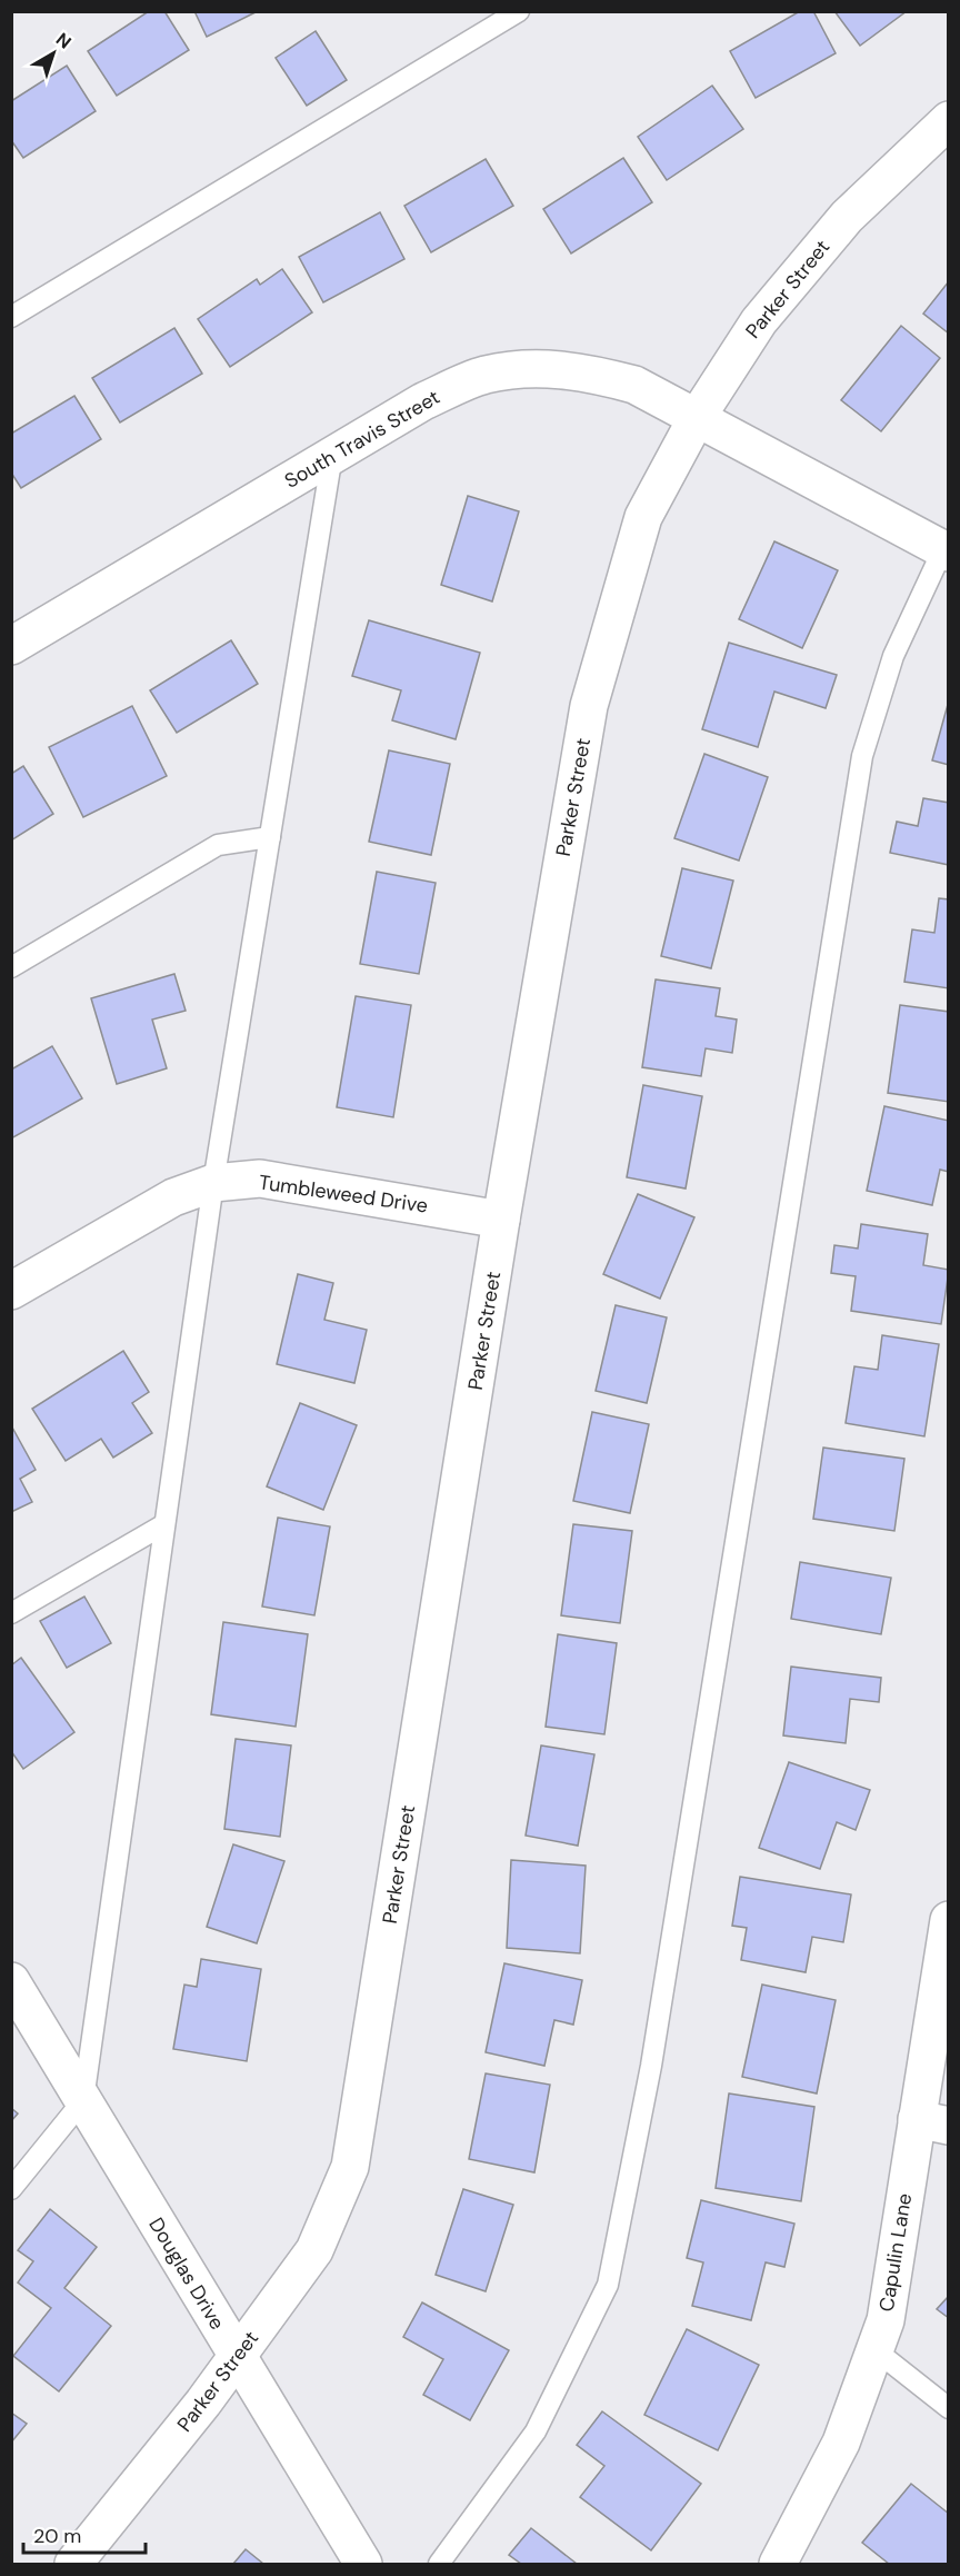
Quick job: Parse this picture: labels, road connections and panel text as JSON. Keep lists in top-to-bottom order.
{
  "streets": {
    "street": [
      "Parker Street",
      "South Travis Street",
      "Tumbleweed Drive",
      "Capulin Lane",
      "Douglas Drive"
    ]
  },
  "crossings": [
    ["Parker Street", "South Travis Street"],
    ["Parker Street", "Tumbleweed Drive"],
    ["Parker Street", "Douglas Drive"]
  ],
  "scale_bar": "20 m",
  "north": "top right"
}
